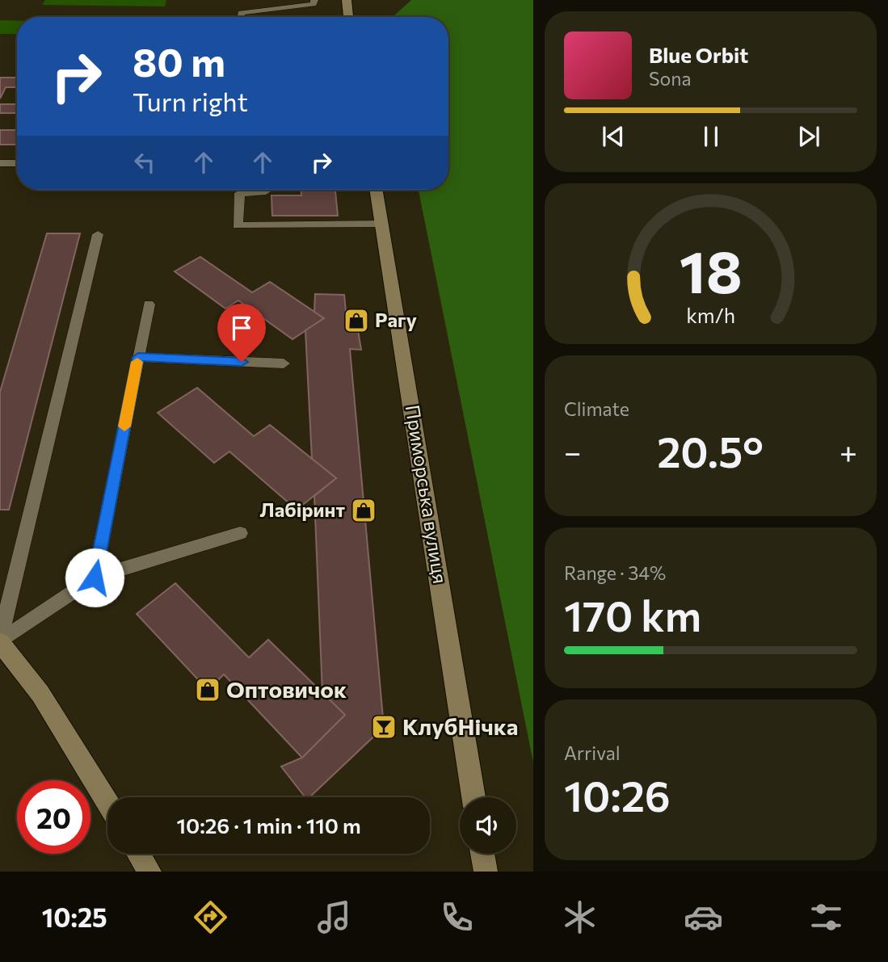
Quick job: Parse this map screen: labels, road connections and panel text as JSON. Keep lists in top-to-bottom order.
{
  "streets": {
    "street": ["Приморська вулиця"]
  },
  "places": {
    "shop": ["Рагу", "Лабіринт", "Оптовичок"],
    "bar": ["КлубНічка"]
  },
  "page": {
    "turn": ["80 m", "Turn right"],
    "song": ["Blue Orbit", "Sona"],
    "tile": [
      "Climate",
      ["Range · 34%", "170 km"],
      ["Arrival", "10:26"]
    ],
    "heat": ["−", "20.5°", "+"],
    "limit": "20",
    "trip": "10:26 · 1 min · 110 m",
    "tabs": "10:25",
    "gauge": ["18", "km/h"]
  }
}
